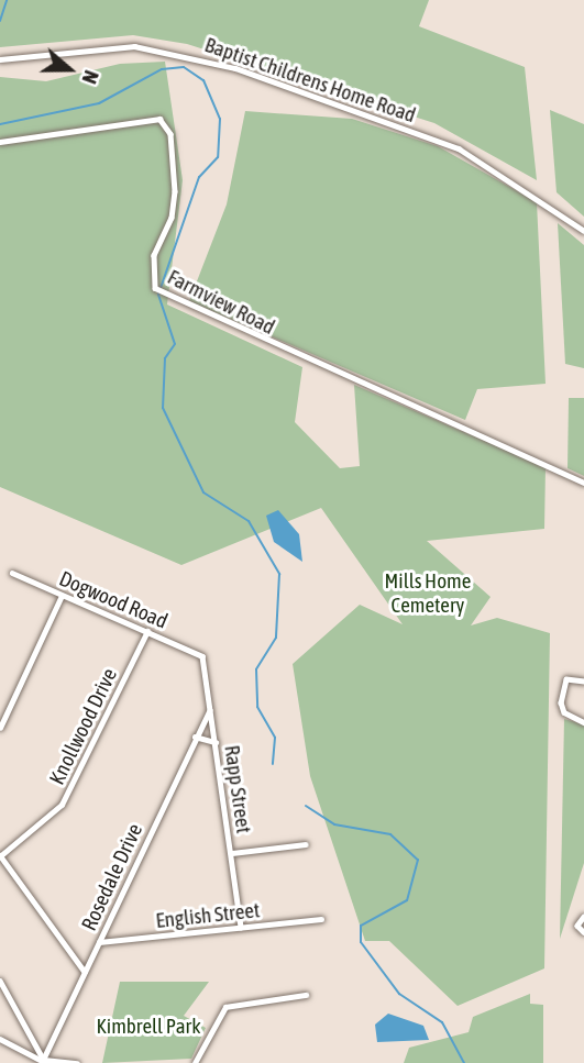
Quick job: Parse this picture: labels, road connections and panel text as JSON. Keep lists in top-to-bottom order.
{
  "streets": {
    "street": [
      "Baptist Childrens Home Road",
      "Farmview Road",
      "Dogwood Road",
      "Knollwood Drive",
      "Rapp Street",
      "Rosedale Drive",
      "English Street"
    ]
  },
  "crossings": [
    ["Dogwood Road", "Knollwood Drive"],
    ["Dogwood Road", "Rapp Street"],
    ["Rapp Street", "Rosedale Drive"],
    ["Rapp Street", "English Street"],
    ["Rosedale Drive", "English Street"]
  ],
  "parks": ["Mills Home Cemetery", "Kimbrell Park"],
  "north": "right"
}
